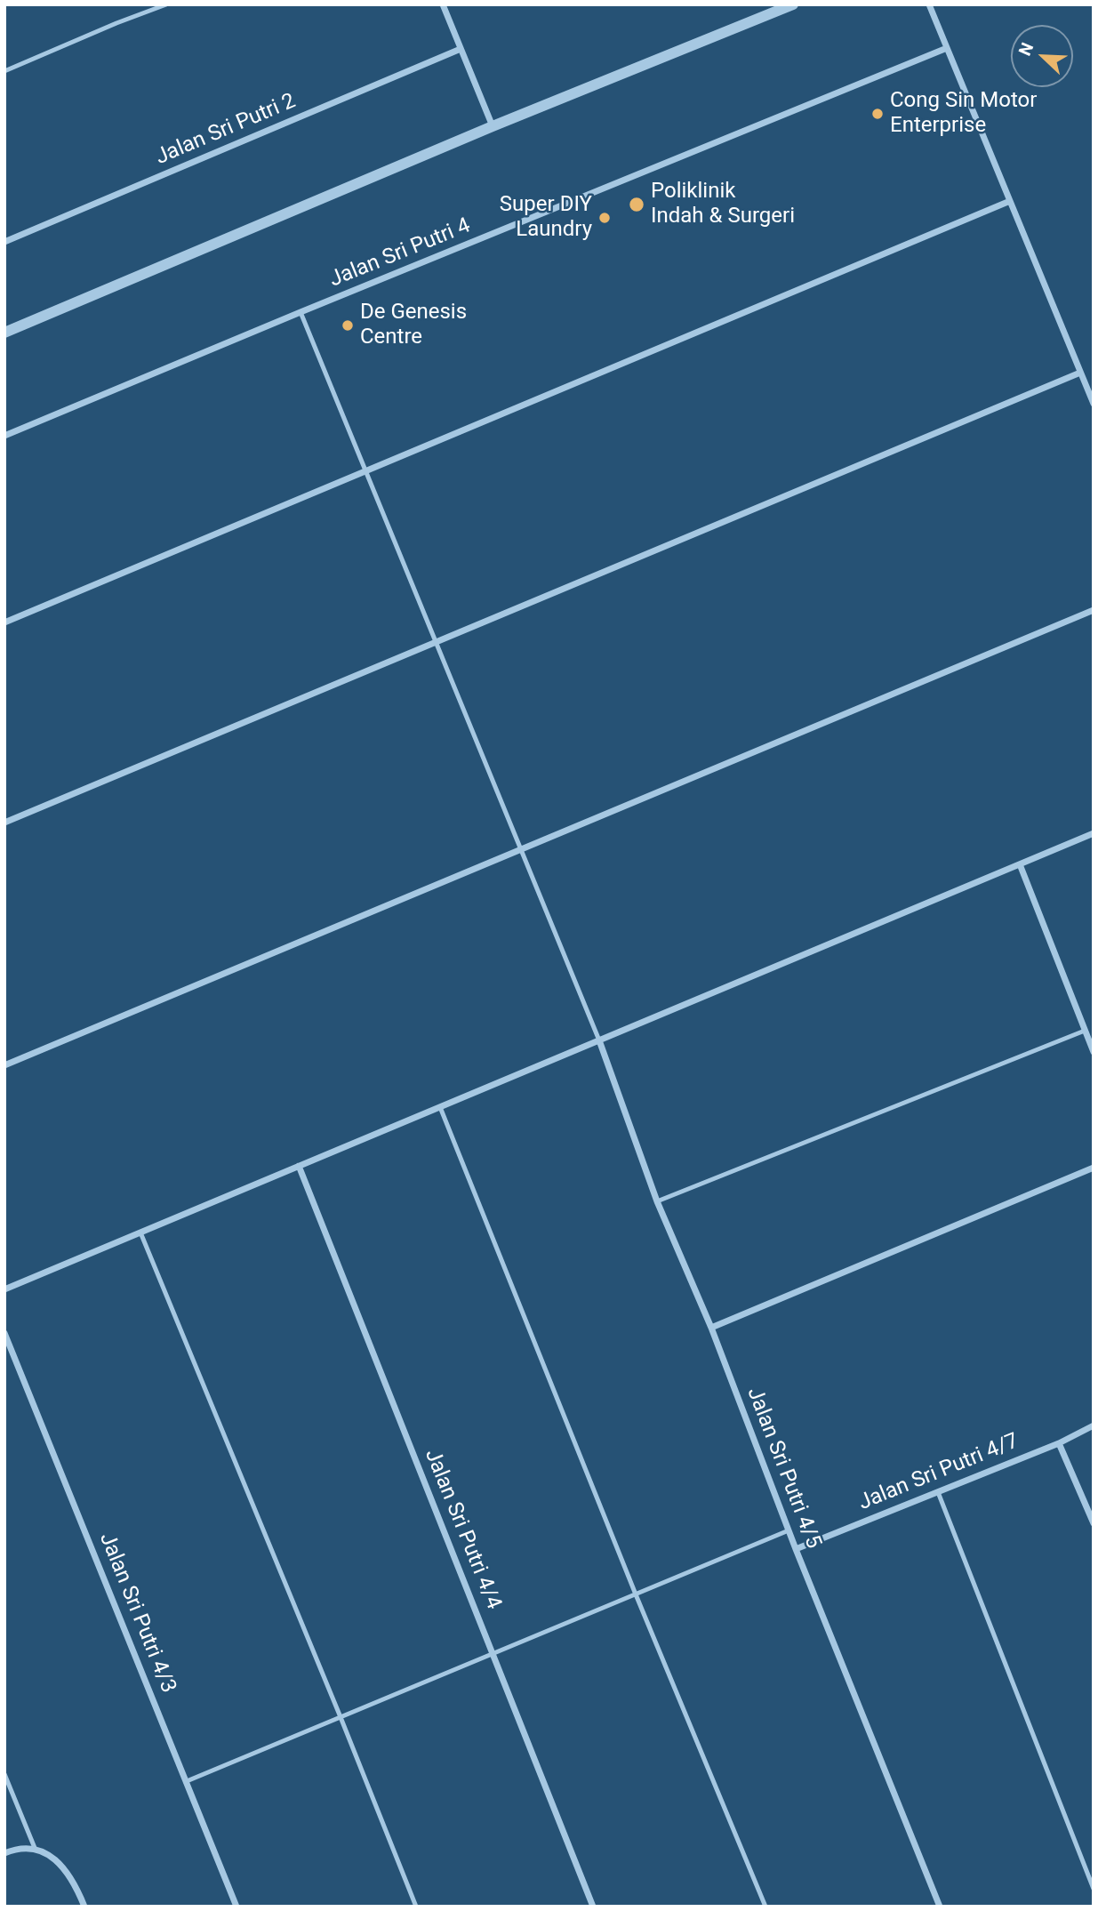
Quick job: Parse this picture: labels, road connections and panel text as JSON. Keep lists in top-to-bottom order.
{
  "streets": {
    "street": [
      "Jalan Sri Putri 2",
      "Jalan Sri Putri 4",
      "Jalan Sri Putri 4/5",
      "Jalan Sri Putri 4/7",
      "Jalan Sri Putri 4/4",
      "Jalan Sri Putri 4/3"
    ]
  },
  "crossings": [
    ["Jalan Sri Putri 4/5", "Jalan Sri Putri 4/7"]
  ],
  "places": [
    "Cong Sin Motor Enterprise",
    "Poliklinik Indah & Surgeri",
    "Super DIY Laundry",
    "De Genesis Centre"
  ],
  "north": "top left"
}
